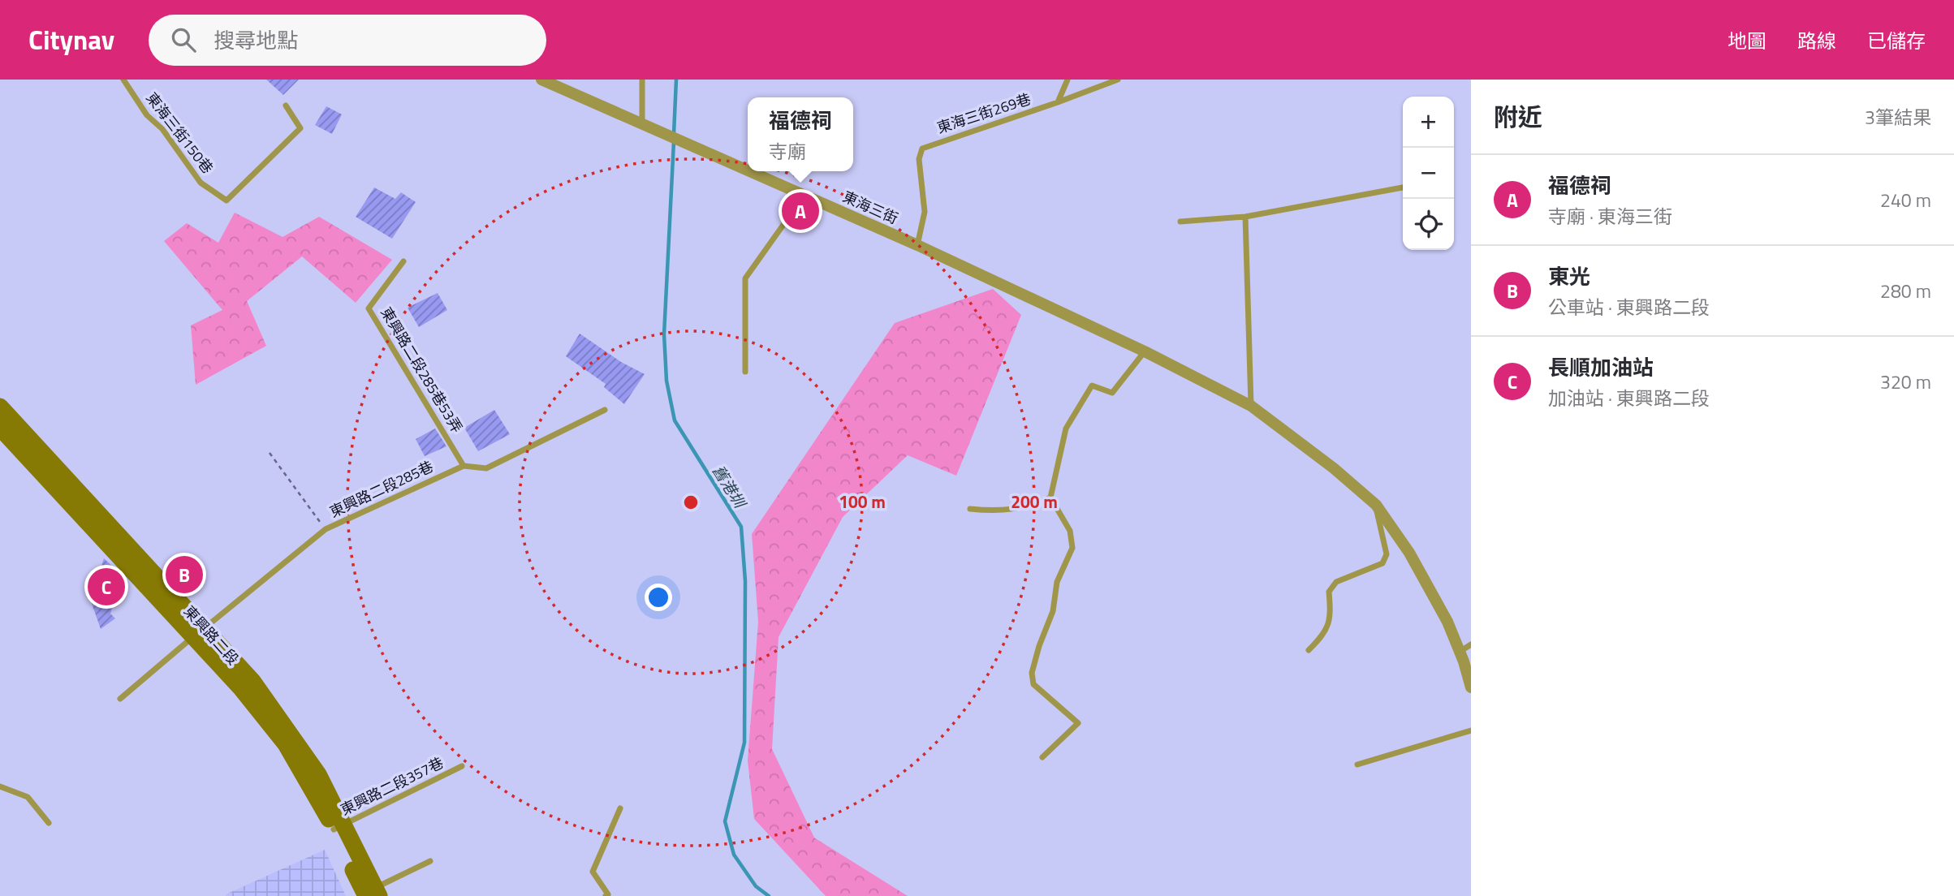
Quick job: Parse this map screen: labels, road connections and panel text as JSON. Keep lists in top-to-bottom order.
{
  "streets": {
    "main road": ["東興路二段"],
    "street": ["東海三街"],
    "lane": [
      "東海三街269巷",
      "東海三街150巷",
      "東興路二段285巷53弄",
      "東興路二段285巷",
      "東興路二段357巷"
    ]
  },
  "crossings": [
    ["東海三街269巷", "東海三街"],
    ["東興路二段285巷53弄", "東興路二段285巷"],
    ["東興路二段285巷", "東興路二段"],
    ["東興路二段", "東興路二段357巷"]
  ],
  "water": ["舊港圳"],
  "page": {
    "header": "Citynav",
    "search": "搜尋地點",
    "nav": ["地圖", "路線", "已儲存"],
    "heading": ["附近", "3筆結果"],
    "map_buttons": ["+", "−"],
    "popup": ["福德祠", "寺廟"],
    "list": [
      {
        "mark": "A",
        "name": "福德祠",
        "note": "寺廟 · 東海三街",
        "value": "240 m"
      },
      {
        "mark": "B",
        "name": "東光",
        "note": "公車站 · 東興路二段",
        "value": "280 m"
      },
      {
        "mark": "C",
        "name": "長順加油站",
        "note": "加油站 · 東興路二段",
        "value": "320 m"
      }
    ],
    "pins": ["A", "B", "C"]
  },
  "rings": ["100 m", "200 m"]
}
